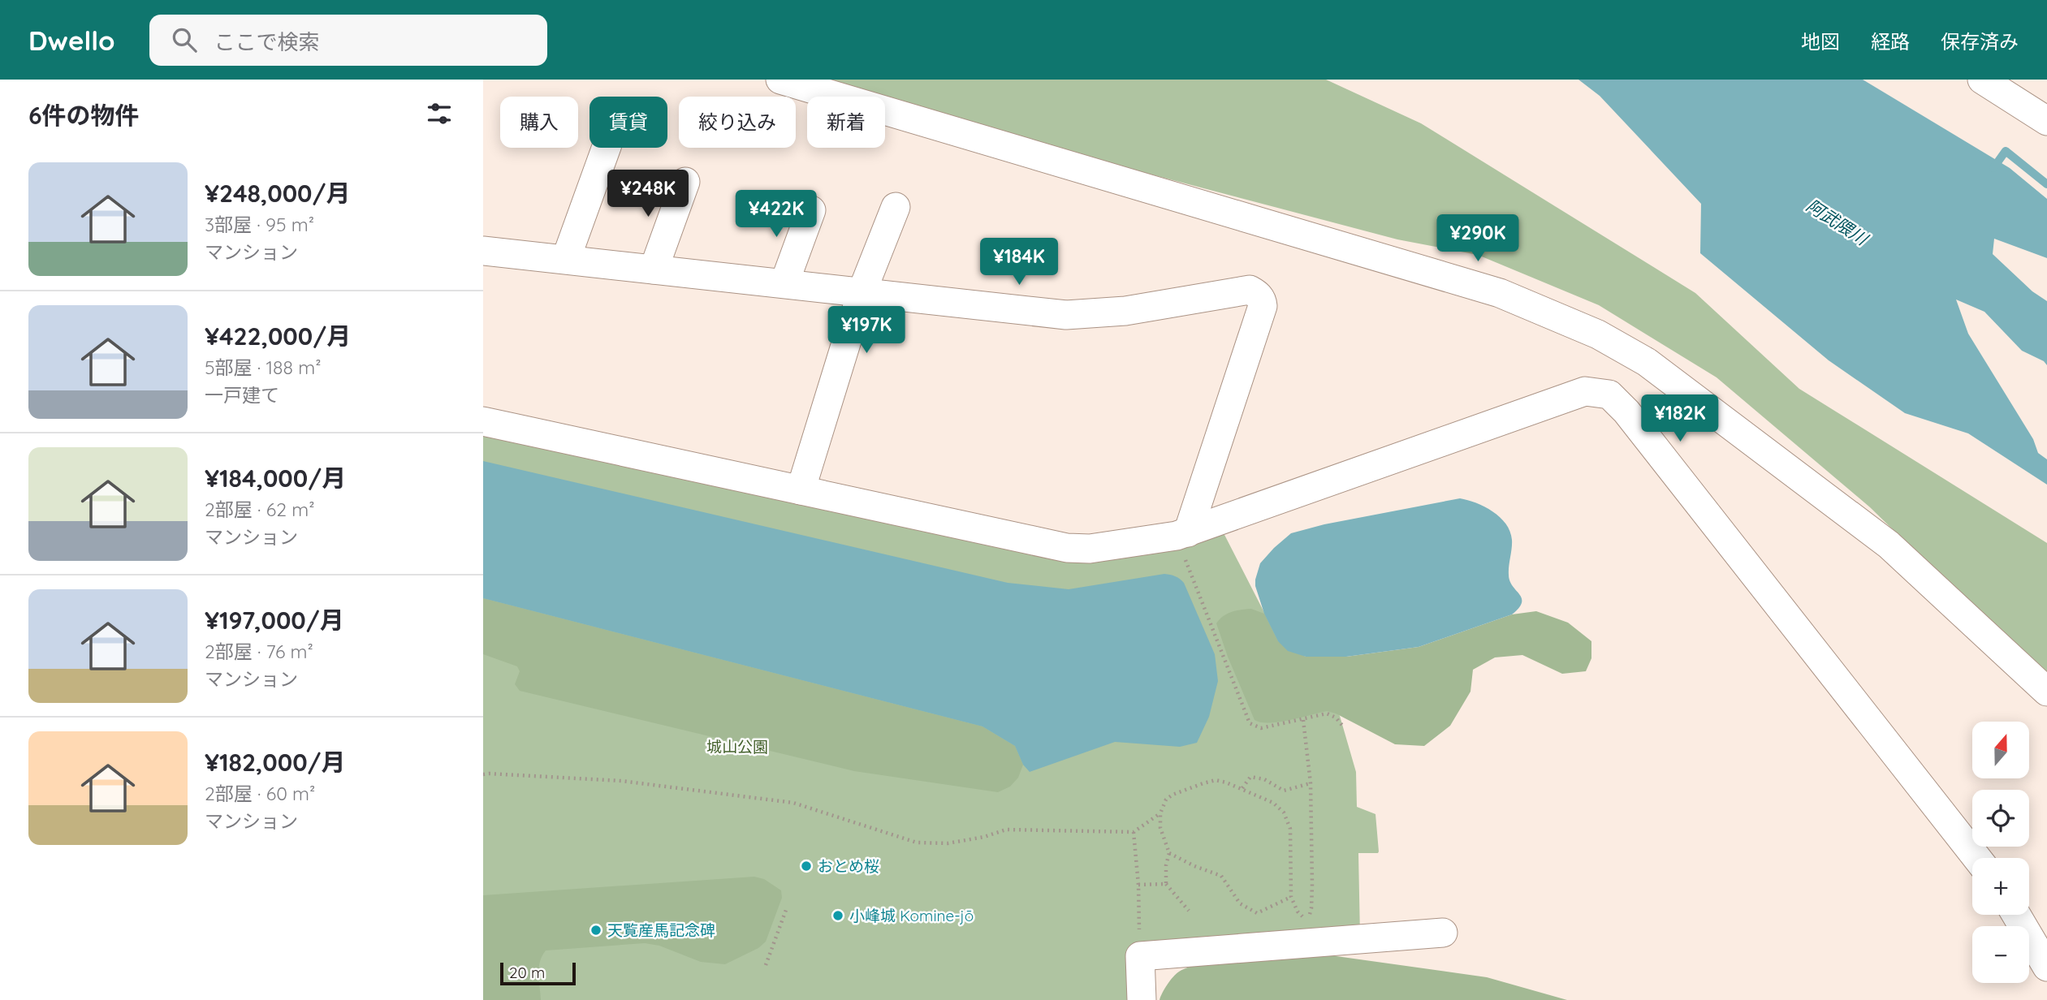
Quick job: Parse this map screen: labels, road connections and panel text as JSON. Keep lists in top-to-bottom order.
{
  "water": ["阿武隈川"],
  "parks": ["城山公園"],
  "places": ["おとめ桜", "小峰城 Komine-jō", "天覧産馬記念碑"],
  "scale_bar": "20 m",
  "north": "top",
  "page": {
    "header": "Dwello",
    "search": "ここで検索",
    "nav": ["地図", "経路", "保存済み"],
    "heading": "6件の物件",
    "chip": [
      "購入",
      "賃貸",
      "絞り込み",
      "新着"
    ],
    "list": [
      {
        "name": "¥248,000/月",
        "note": "3部屋 · 95 m² · マンション"
      },
      {
        "name": "¥422,000/月",
        "note": "5部屋 · 188 m² · 一戸建て"
      },
      {
        "name": "¥184,000/月",
        "note": "2部屋 · 62 m² · マンション"
      },
      {
        "name": "¥197,000/月",
        "note": "2部屋 · 76 m² · マンション"
      },
      {
        "name": "¥182,000/月",
        "note": "2部屋 · 60 m² · マンション"
      }
    ],
    "price": [
      "¥248K",
      "¥422K",
      "¥290K",
      "¥184K",
      "¥197K",
      "¥182K"
    ],
    "map_buttons": ["+", "−"],
    "scale": "20 m"
  }
}
